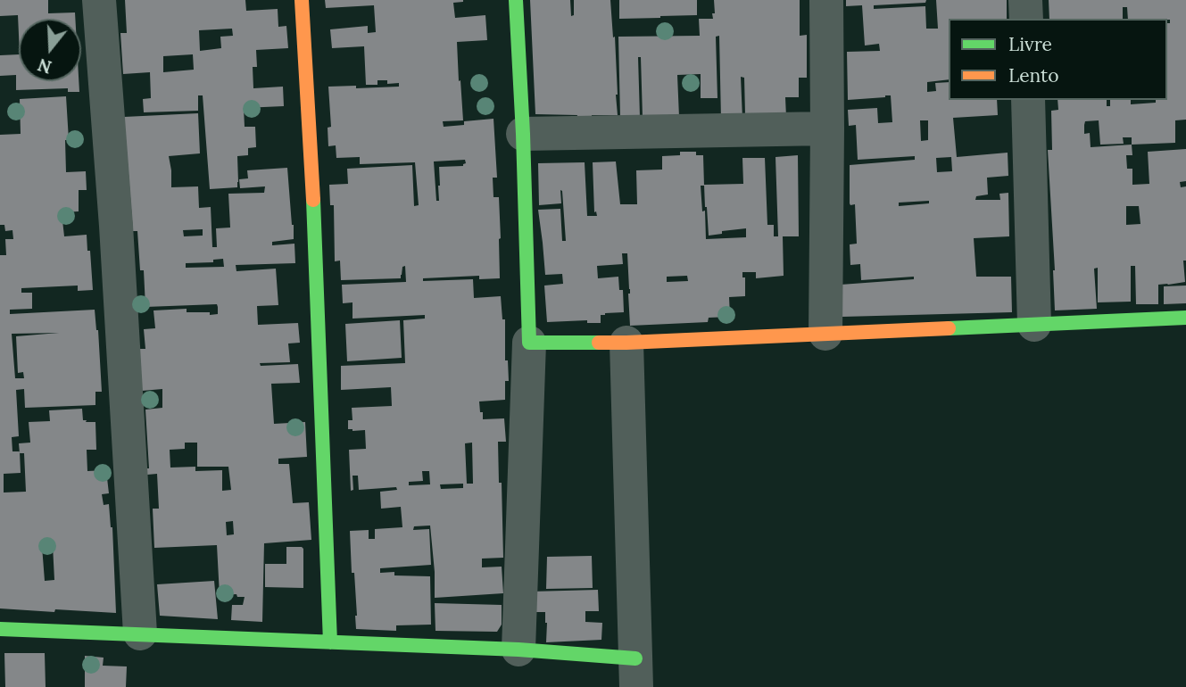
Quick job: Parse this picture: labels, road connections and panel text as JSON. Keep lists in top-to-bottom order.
{
  "legend": ["Livre", "Lento"],
  "north": "bottom"
}
